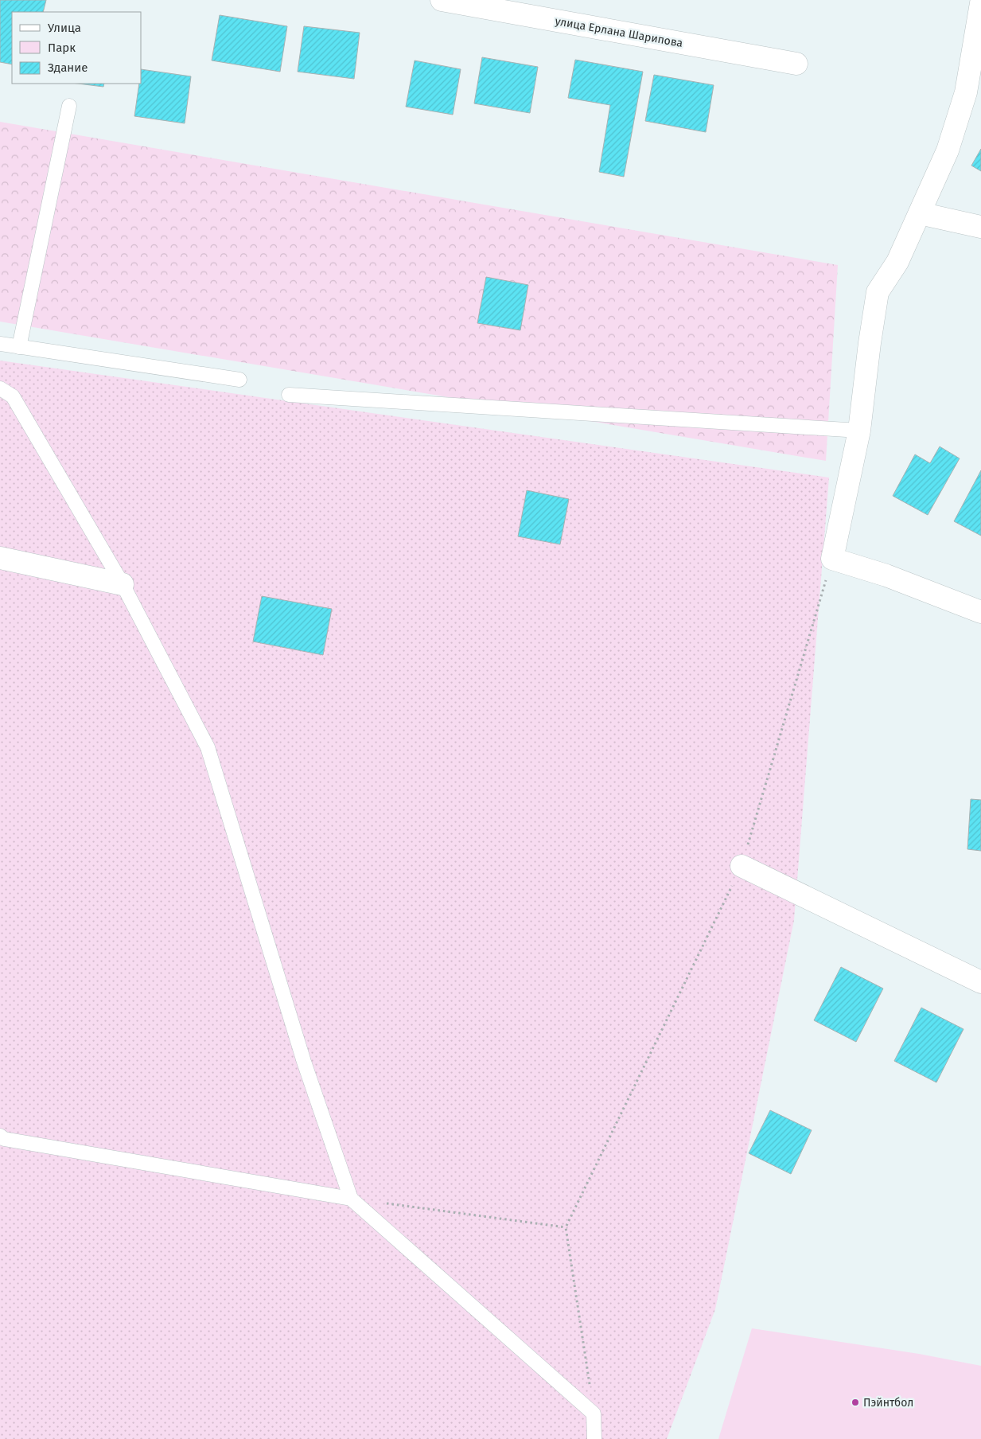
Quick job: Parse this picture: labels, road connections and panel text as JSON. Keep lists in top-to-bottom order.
{
  "streets": {
    "street": ["улица Ерлана Шарипова"]
  },
  "places": ["Пэйнтбол"],
  "legend": ["Улица", "Парк", "Здание"]
}
